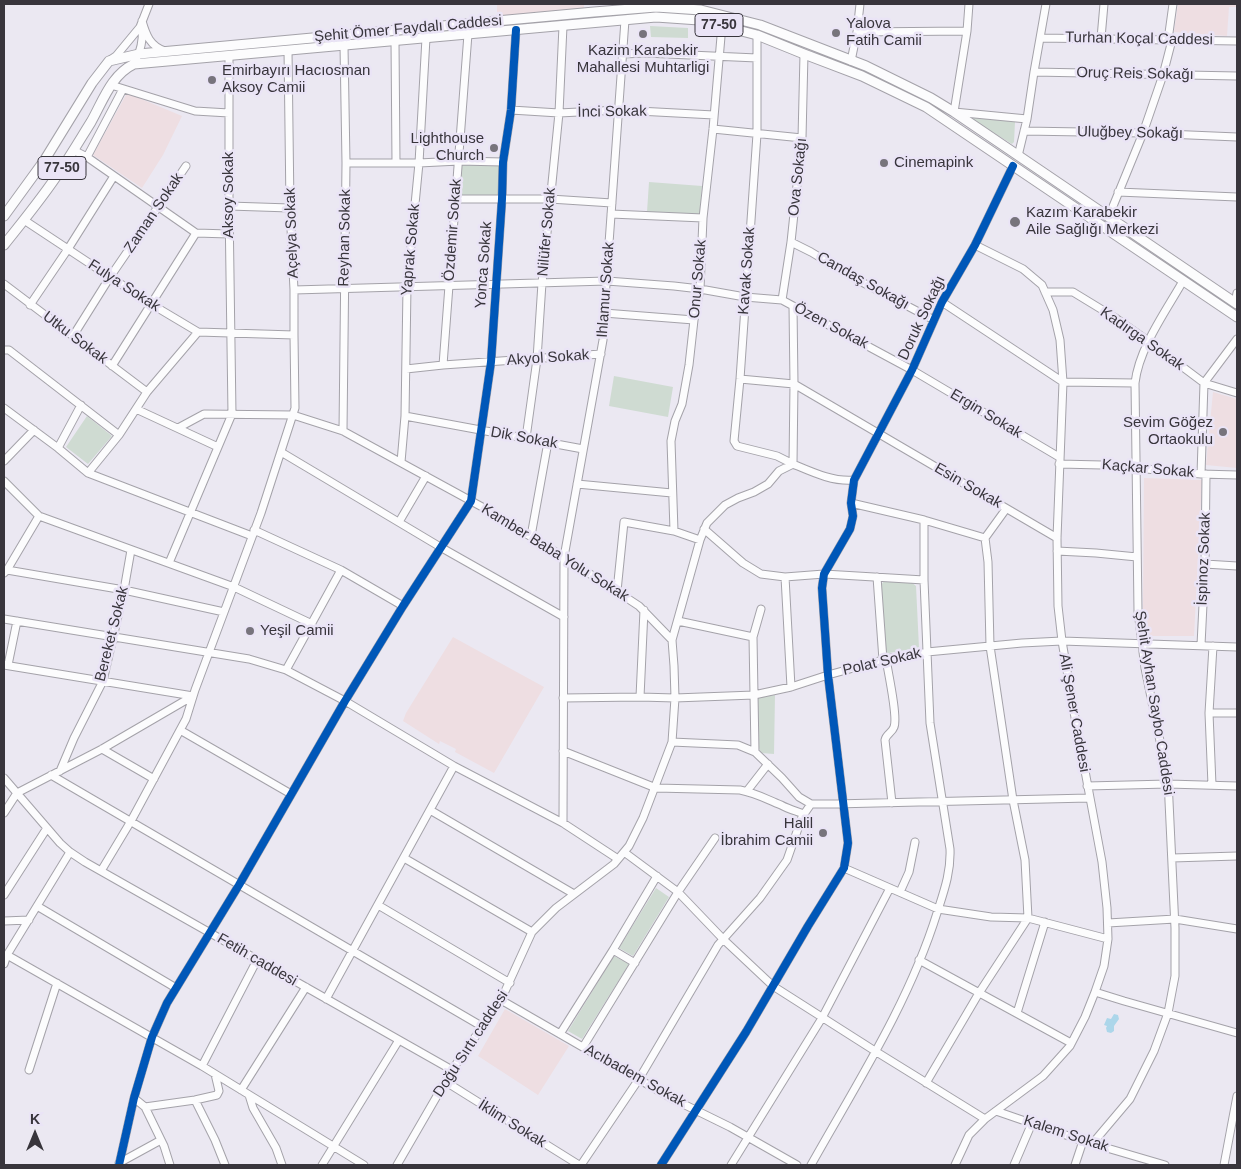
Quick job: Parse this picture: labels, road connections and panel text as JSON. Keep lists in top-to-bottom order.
{
  "streets": {
    "main road": ["77-50", "Şehit Ömer Faydalı Caddesi"],
    "street": [
      "Turhan Koçal Caddesi",
      "Oruç Reis Sokağı",
      "İnci Sokak",
      "Uluğbey Sokağı",
      "Ova Sokağı",
      "Aksoy Sokak",
      "Zaman Sokak",
      "Özdemir Sokak",
      "Nilüfer Sokak",
      "Açelya Sokak",
      "Reyhan Sokak",
      "Yaprak Sokak",
      "Yonca Sokak",
      "Kavak Sokak",
      "Onur Sokak",
      "Candaş Sokağı",
      "Fulya Sokak",
      "Ihlamur Sokak",
      "Doruk Sokağı",
      "Özen Sokak",
      "Utku Sokak",
      "Kadırga Sokak",
      "Akyol Sokak",
      "Ergin Sokak",
      "Dik Sokak",
      "Kaçkar Sokak",
      "Esin Sokak",
      "Kamber Baba Yolu Sokak",
      "İspinoz Sokak",
      "Bereket Sokak",
      "Polat Sokak",
      "Şehit Ayhan Saybo Caddesi",
      "Ali Şener Caddesi",
      "Fetih caddesi",
      "Doğu Sırtı caddesi",
      "Acıbadem Sokak",
      "İklim Sokak",
      "Kalem Sokak"
    ]
  },
  "crossings": [
    ["77-50", "Şehit Ömer Faydalı Caddesi"],
    ["77-50", "Fulya Sokak"],
    ["Şehit Ömer Faydalı Caddesi", "Ova Sokağı"],
    ["Şehit Ömer Faydalı Caddesi", "Aksoy Sokak"],
    ["Şehit Ömer Faydalı Caddesi", "Özdemir Sokak"],
    ["Şehit Ömer Faydalı Caddesi", "Nilüfer Sokak"],
    ["Şehit Ömer Faydalı Caddesi", "Açelya Sokak"],
    ["Şehit Ömer Faydalı Caddesi", "Reyhan Sokak"],
    ["Şehit Ömer Faydalı Caddesi", "Yaprak Sokak"],
    ["Şehit Ömer Faydalı Caddesi", "Yonca Sokak"],
    ["Şehit Ömer Faydalı Caddesi", "Kavak Sokak"],
    ["Şehit Ömer Faydalı Caddesi", "Onur Sokak"],
    ["Şehit Ömer Faydalı Caddesi", "Ihlamur Sokak"],
    ["Şehit Ömer Faydalı Caddesi", "Doruk Sokağı"],
    ["Şehit Ömer Faydalı Caddesi", "Şehit Ayhan Saybo Caddesi"],
    ["İnci Sokak", "Nilüfer Sokak"],
    ["İnci Sokak", "Yonca Sokak"],
    ["İnci Sokak", "Onur Sokak"],
    ["İnci Sokak", "Ihlamur Sokak"],
    ["Ova Sokağı", "Candaş Sokağı"],
    ["Ova Sokağı", "Özen Sokak"],
    ["Aksoy Sokak", "Fulya Sokak"],
    ["Aksoy Sokak", "Kamber Baba Yolu Sokak"],
    ["Zaman Sokak", "Fulya Sokak"],
    ["Zaman Sokak", "Utku Sokak"],
    ["Özdemir Sokak", "Özen Sokak"],
    ["Özdemir Sokak", "Akyol Sokak"],
    ["Nilüfer Sokak", "Özen Sokak"],
    ["Nilüfer Sokak", "Akyol Sokak"],
    ["Nilüfer Sokak", "Dik Sokak"],
    ["Açelya Sokak", "Özen Sokak"],
    ["Açelya Sokak", "Kamber Baba Yolu Sokak"],
    ["Açelya Sokak", "Fetih caddesi"],
    ["Reyhan Sokak", "Özen Sokak"],
    ["Reyhan Sokak", "Kamber Baba Yolu Sokak"],
    ["Yaprak Sokak", "Özen Sokak"],
    ["Yaprak Sokak", "Akyol Sokak"],
    ["Yaprak Sokak", "Dik Sokak"],
    ["Yaprak Sokak", "Kamber Baba Yolu Sokak"],
    ["Yonca Sokak", "Özen Sokak"],
    ["Yonca Sokak", "Akyol Sokak"],
    ["Yonca Sokak", "Dik Sokak"],
    ["Yonca Sokak", "Kamber Baba Yolu Sokak"],
    ["Kavak Sokak", "Özen Sokak"],
    ["Onur Sokak", "Özen Sokak"],
    ["Candaş Sokağı", "Doruk Sokağı"],
    ["Ihlamur Sokak", "Özen Sokak"],
    ["Ihlamur Sokak", "Akyol Sokak"],
    ["Ihlamur Sokak", "Dik Sokak"],
    ["Ihlamur Sokak", "Kamber Baba Yolu Sokak"],
    ["Ihlamur Sokak", "Polat Sokak"],
    ["Doruk Sokağı", "Özen Sokak"],
    ["Doruk Sokağı", "Ergin Sokak"],
    ["Doruk Sokağı", "Esin Sokak"],
    ["Doruk Sokağı", "Ali Şener Caddesi"],
    ["Özen Sokak", "Ergin Sokak"],
    ["Kadırga Sokak", "İspinoz Sokak"],
    ["Kadırga Sokak", "Şehit Ayhan Saybo Caddesi"],
    ["Kadırga Sokak", "Ali Şener Caddesi"],
    ["Ergin Sokak", "Kaçkar Sokak"],
    ["Ergin Sokak", "Ali Şener Caddesi"],
    ["Kaçkar Sokak", "İspinoz Sokak"],
    ["Kaçkar Sokak", "Şehit Ayhan Saybo Caddesi"],
    ["Kaçkar Sokak", "Ali Şener Caddesi"],
    ["Esin Sokak", "Ali Şener Caddesi"],
    ["Kamber Baba Yolu Sokak", "Doğu Sırtı caddesi"],
    ["İspinoz Sokak", "Polat Sokak"],
    ["Polat Sokak", "Şehit Ayhan Saybo Caddesi"],
    ["Polat Sokak", "Ali Şener Caddesi"],
    ["Polat Sokak", "Doğu Sırtı caddesi"],
    ["Şehit Ayhan Saybo Caddesi", "Kalem Sokak"],
    ["Ali Şener Caddesi", "Kalem Sokak"],
    ["Fetih caddesi", "Doğu Sırtı caddesi"],
    ["Doğu Sırtı caddesi", "Acıbadem Sokak"],
    ["Doğu Sırtı caddesi", "İklim Sokak"]
  ],
  "places": [
    "Yalova Fatih Camii",
    "Kazim Karabekir Mahallesi Muhtarligi",
    "Emirbayırı Hacıosman Aksoy Camii",
    "Lighthouse Church",
    "Cinemapink",
    "Kazım Karabekir Aile Sağlığı Merkezi",
    "Sevim Göğez Ortaokulu",
    "Yeşil Camii",
    "Halil İbrahim Camii"
  ],
  "north": "top"
}
